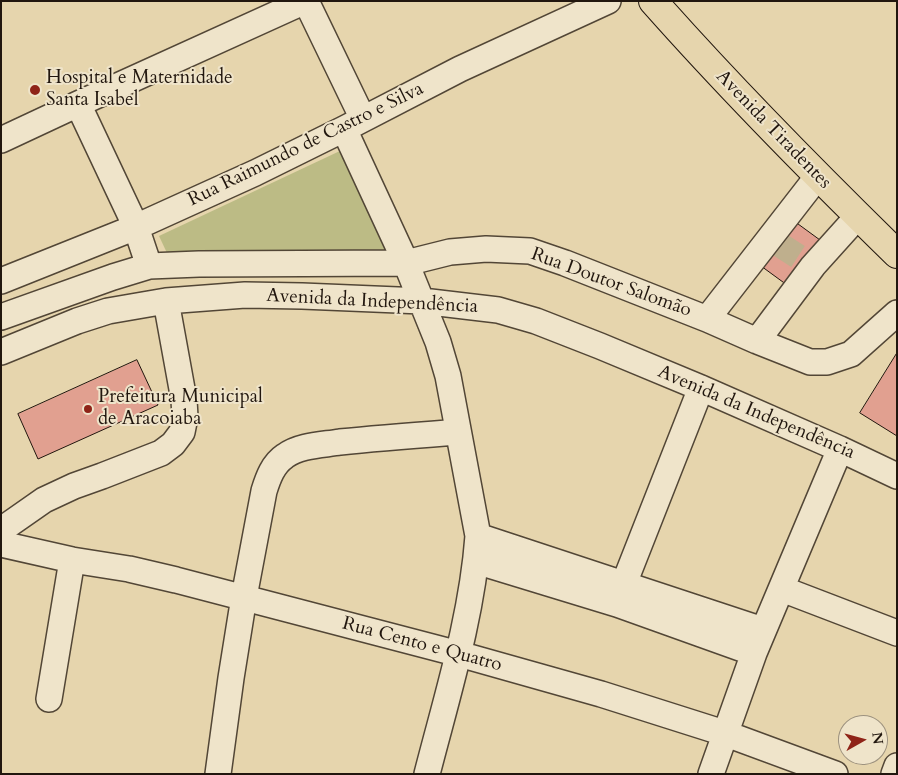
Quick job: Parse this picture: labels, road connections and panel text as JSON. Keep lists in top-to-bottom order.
{
  "streets": {
    "main road": ["Avenida Tiradentes"],
    "street": [
      "Rua Raimundo de Castro e Silva",
      "Rua Doutor Salomão",
      "Avenida da Independência",
      "Rua Cento e Quatro"
    ]
  },
  "places": ["Hospital e Maternidade Santa Isabel", "Prefeitura Municipal de Aracoiaba"],
  "north": "right"
}
